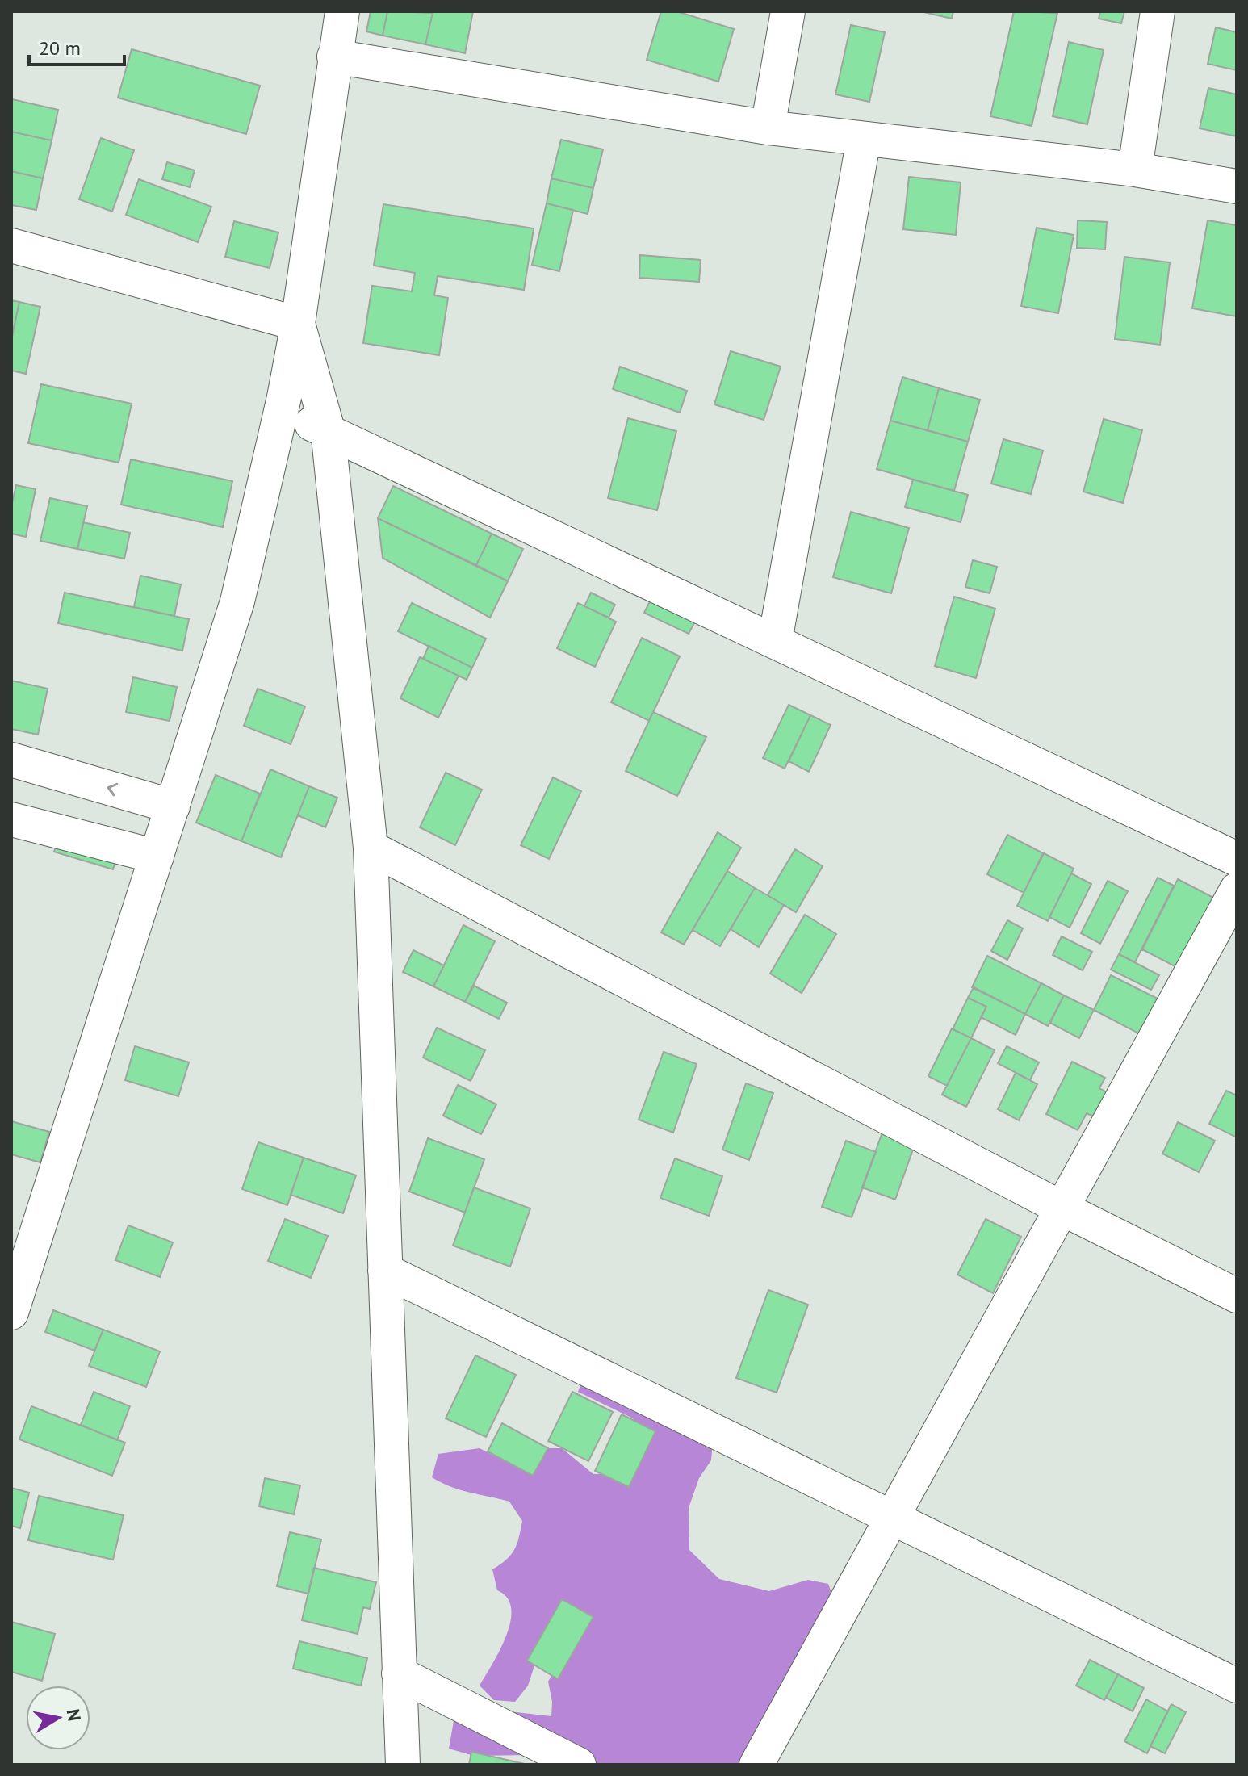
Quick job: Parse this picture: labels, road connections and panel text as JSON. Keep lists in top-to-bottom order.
{
  "scale_bar": "20 m",
  "north": "right"
}
